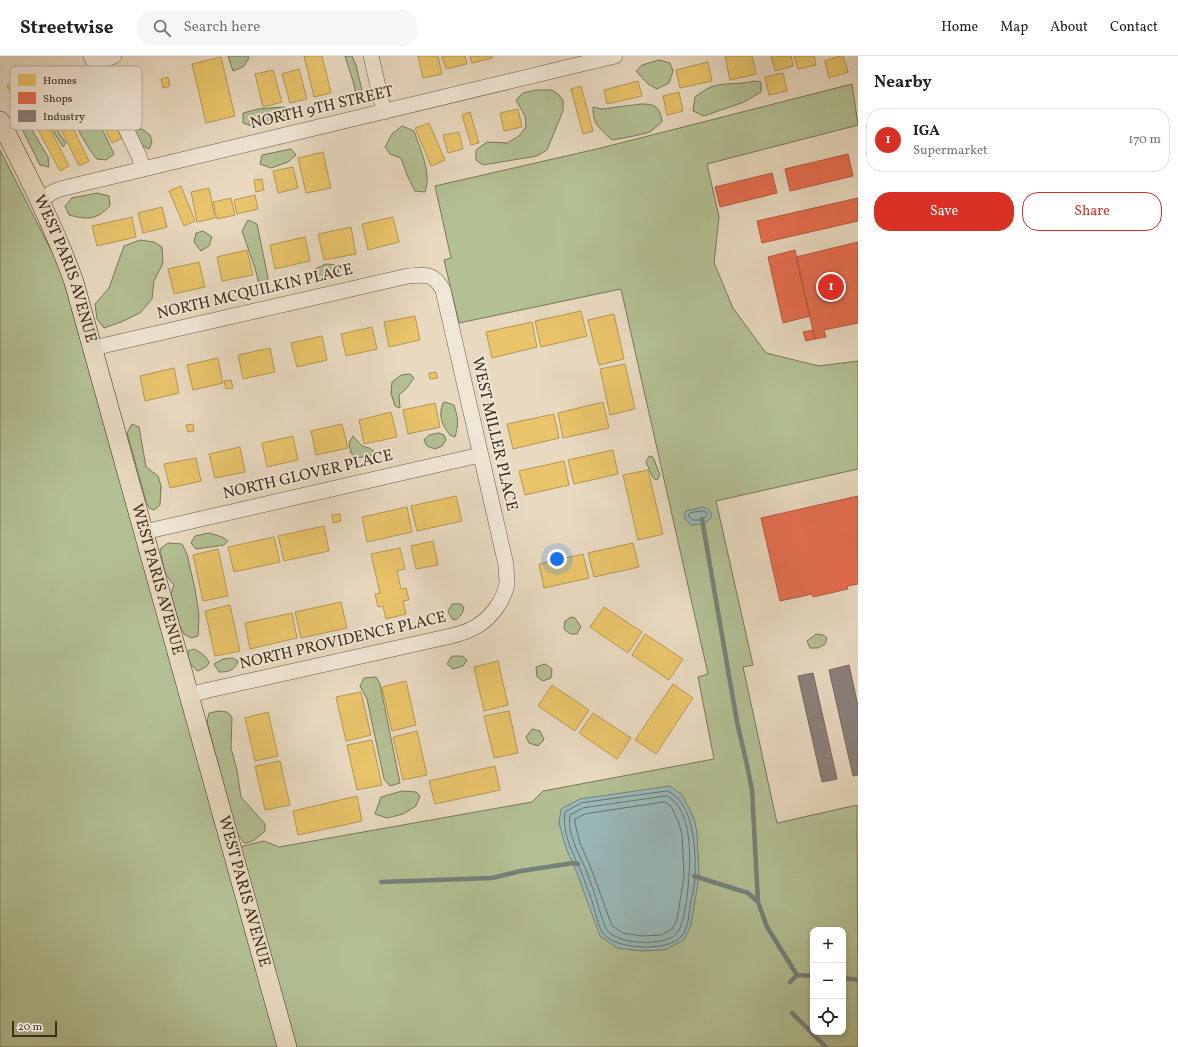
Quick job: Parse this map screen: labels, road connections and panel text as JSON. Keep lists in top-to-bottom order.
{
  "streets": {
    "main road": ["WEST PARIS AVENUE"],
    "street": [
      "NORTH 9TH STREET",
      "NORTH MCQUILKIN PLACE",
      "WEST MILLER PLACE",
      "NORTH GLOVER PLACE",
      "NORTH PROVIDENCE PLACE"
    ]
  },
  "crossings": [
    ["NORTH 9TH STREET", "WEST PARIS AVENUE"],
    ["WEST PARIS AVENUE", "NORTH MCQUILKIN PLACE"],
    ["WEST PARIS AVENUE", "NORTH GLOVER PLACE"],
    ["WEST PARIS AVENUE", "NORTH PROVIDENCE PLACE"],
    ["NORTH MCQUILKIN PLACE", "WEST MILLER PLACE"],
    ["WEST MILLER PLACE", "NORTH GLOVER PLACE"],
    ["WEST MILLER PLACE", "NORTH PROVIDENCE PLACE"]
  ],
  "legend": ["Homes", "Shops", "Industry"],
  "scale_bar": "20 m",
  "page": {
    "header": "Streetwise",
    "search": "Search here",
    "nav": [
      "Home",
      "Map",
      "About",
      "Contact"
    ],
    "heading": "Nearby",
    "list": [
      {
        "mark": "1",
        "name": "IGA",
        "note": "Supermarket",
        "value": "170 m"
      }
    ],
    "buttons": ["Save", "Share"],
    "pins": "1",
    "map_buttons": ["+", "−"],
    "scale": "20 m"
  }
}
